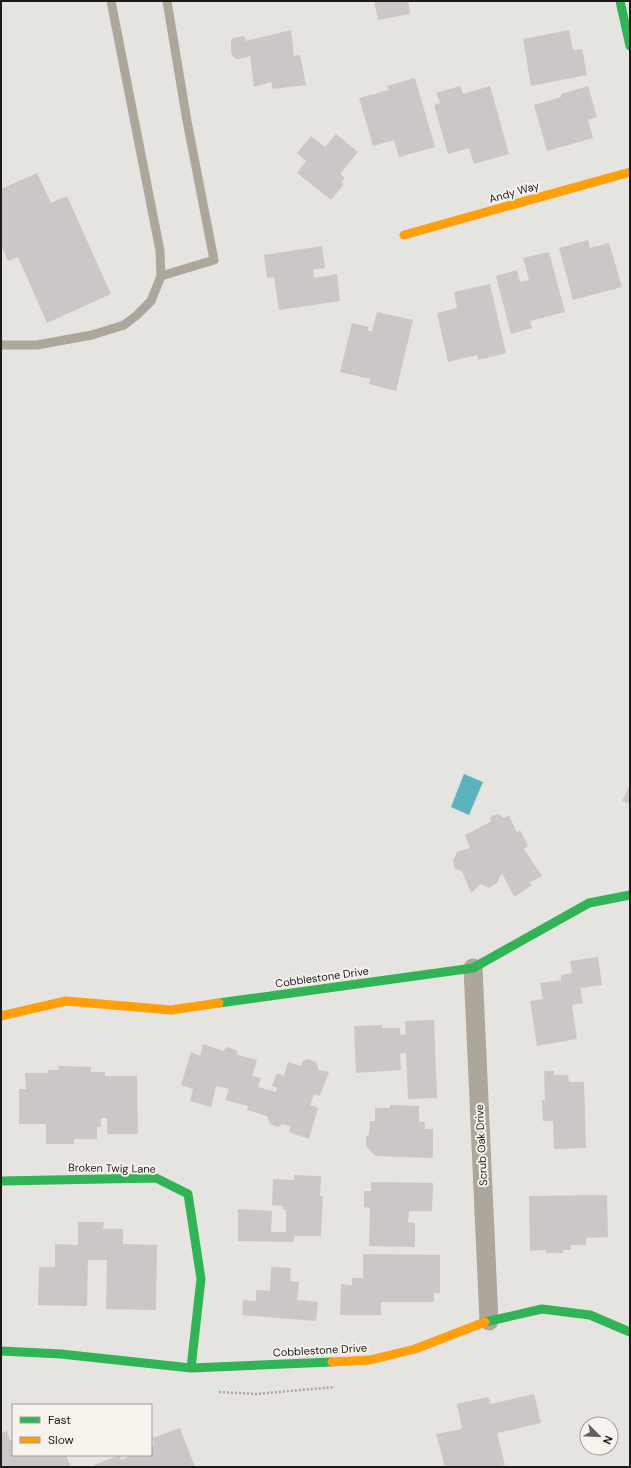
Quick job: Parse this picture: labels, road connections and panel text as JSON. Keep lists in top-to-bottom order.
{
  "streets": {
    "street": [
      "Andy Way",
      "Cobblestone Drive",
      "Scrub Oak Drive",
      "Broken Twig Lane"
    ]
  },
  "crossings": [
    ["Cobblestone Drive", "Scrub Oak Drive"],
    ["Cobblestone Drive", "Broken Twig Lane"]
  ],
  "legend": ["Fast", "Slow"],
  "north": "bottom right"
}
